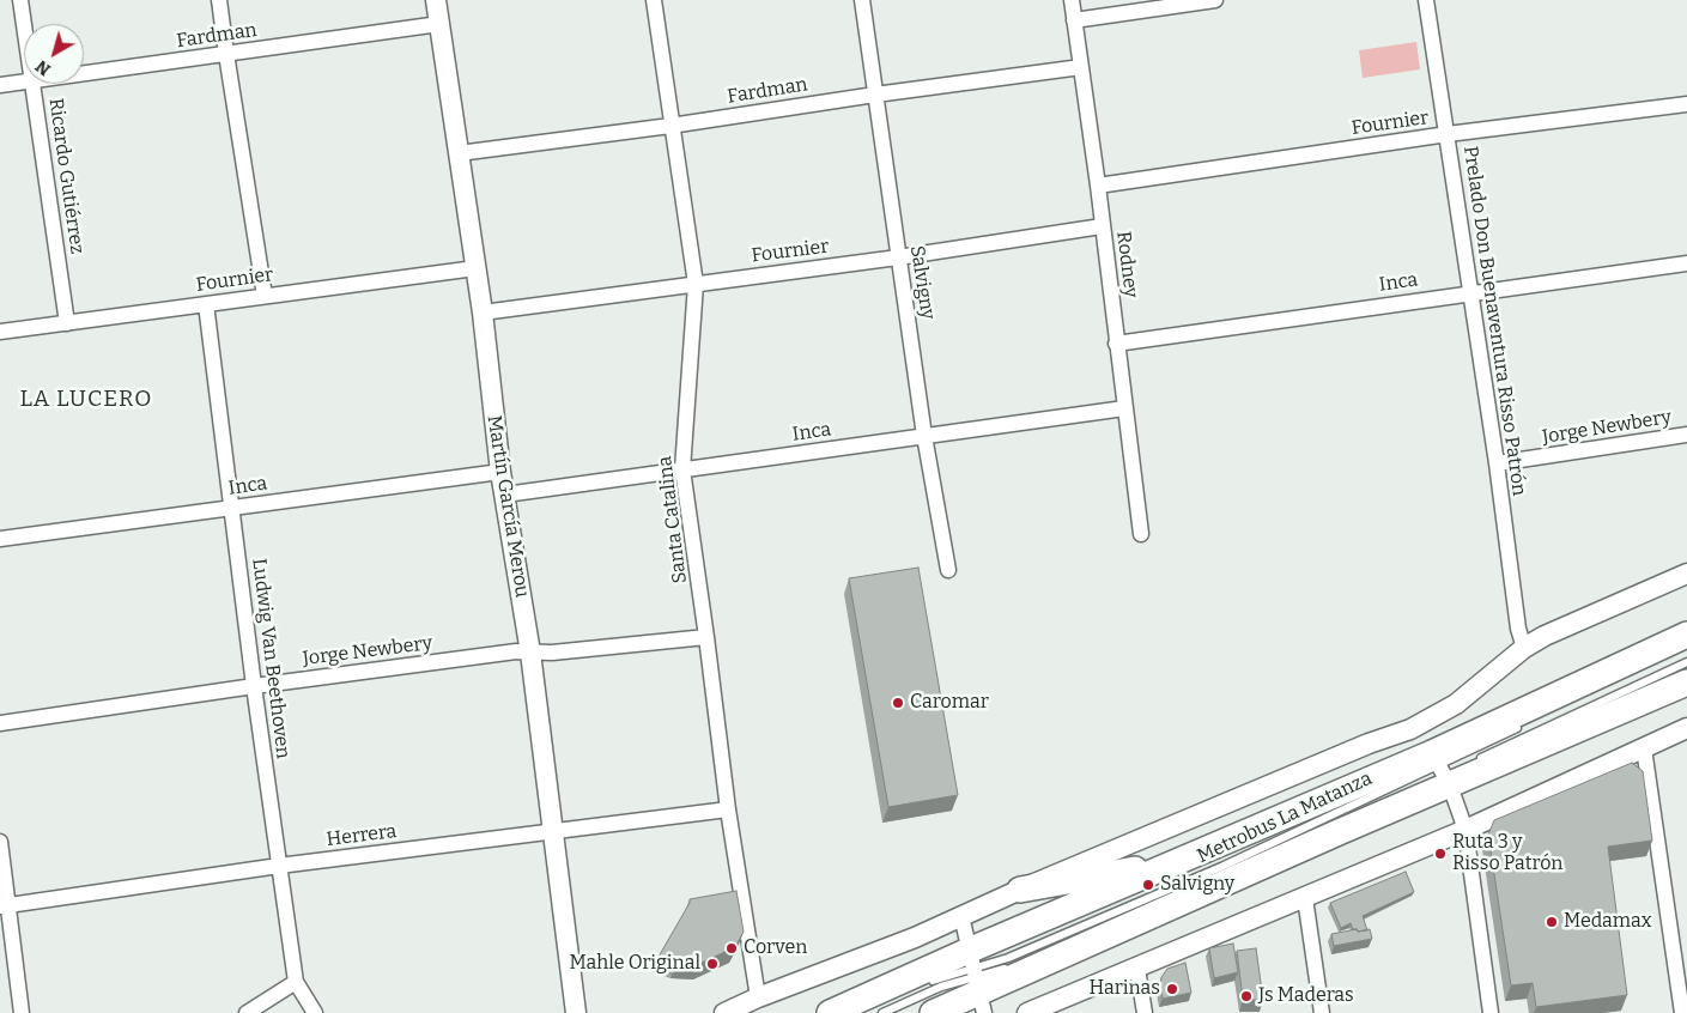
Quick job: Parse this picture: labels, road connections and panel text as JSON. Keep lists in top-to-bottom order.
{
  "streets": {
    "street": [
      "Fardman",
      "Fournier",
      "Ricardo Gutiérrez",
      "Rodney",
      "Salvigny",
      "Inca",
      "Prelado Don Buenaventura Risso Patrón",
      "Jorge Newbery",
      "Martín García Merou",
      "Santa Catalina",
      "Ludwig Van Beethoven",
      "Herrera"
    ],
    "lane": ["Metrobus La Matanza"]
  },
  "crossings": [
    ["Fardman", "Rodney"],
    ["Fardman", "Salvigny"],
    ["Fardman", "Martín García Merou"],
    ["Fardman", "Santa Catalina"],
    ["Fournier", "Ricardo Gutiérrez"],
    ["Fournier", "Rodney"],
    ["Fournier", "Salvigny"],
    ["Fournier", "Prelado Don Buenaventura Risso Patrón"],
    ["Fournier", "Martín García Merou"],
    ["Fournier", "Santa Catalina"],
    ["Fournier", "Ludwig Van Beethoven"],
    ["Rodney", "Inca"],
    ["Salvigny", "Inca"],
    ["Inca", "Prelado Don Buenaventura Risso Patrón"],
    ["Inca", "Martín García Merou"],
    ["Inca", "Santa Catalina"],
    ["Inca", "Ludwig Van Beethoven"],
    ["Prelado Don Buenaventura Risso Patrón", "Jorge Newbery"],
    ["Jorge Newbery", "Martín García Merou"],
    ["Jorge Newbery", "Santa Catalina"],
    ["Jorge Newbery", "Ludwig Van Beethoven"],
    ["Martín García Merou", "Herrera"],
    ["Santa Catalina", "Herrera"],
    ["Ludwig Van Beethoven", "Herrera"]
  ],
  "districts": ["LA LUCERO"],
  "places": [
    "Caromar",
    "Ruta 3 y Risso Patrón",
    "Salvigny",
    "Medamax",
    "Corven",
    "Mahle Original",
    "Harinas",
    "Js Maderas"
  ],
  "north": "bottom left"
}
